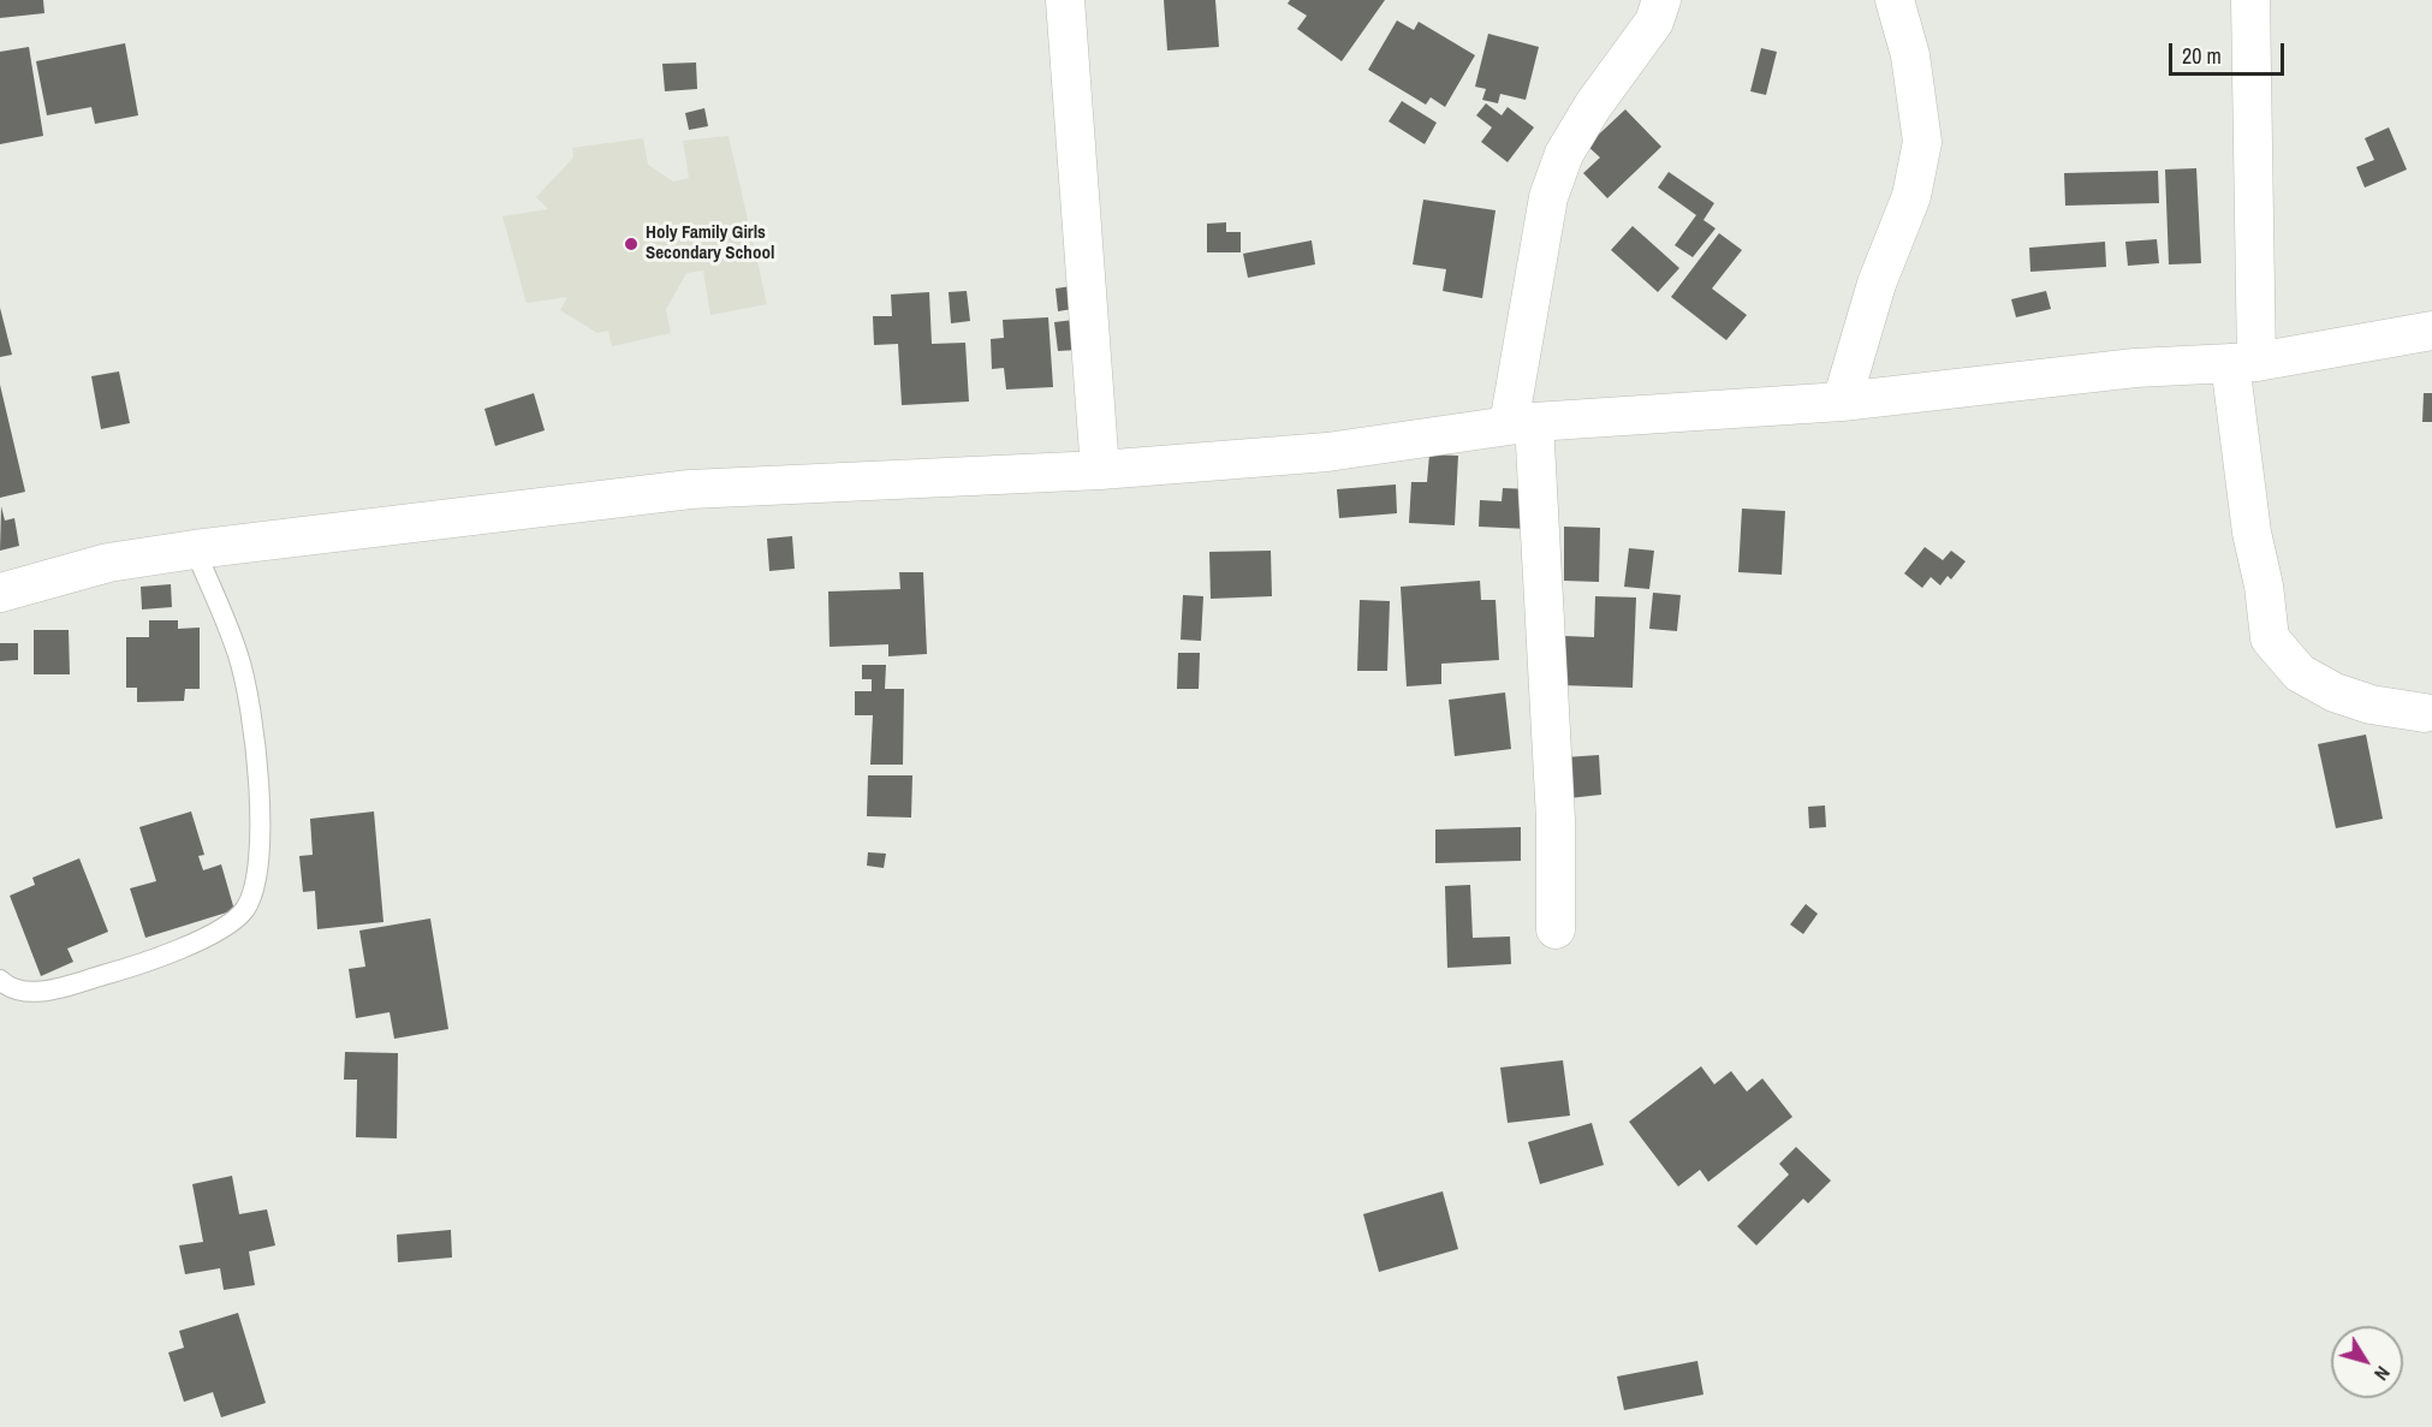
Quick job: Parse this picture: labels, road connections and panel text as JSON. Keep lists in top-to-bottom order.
{
  "places": ["Holy Family Girls Secondary School"],
  "scale_bar": "20 m",
  "north": "bottom right"
}
